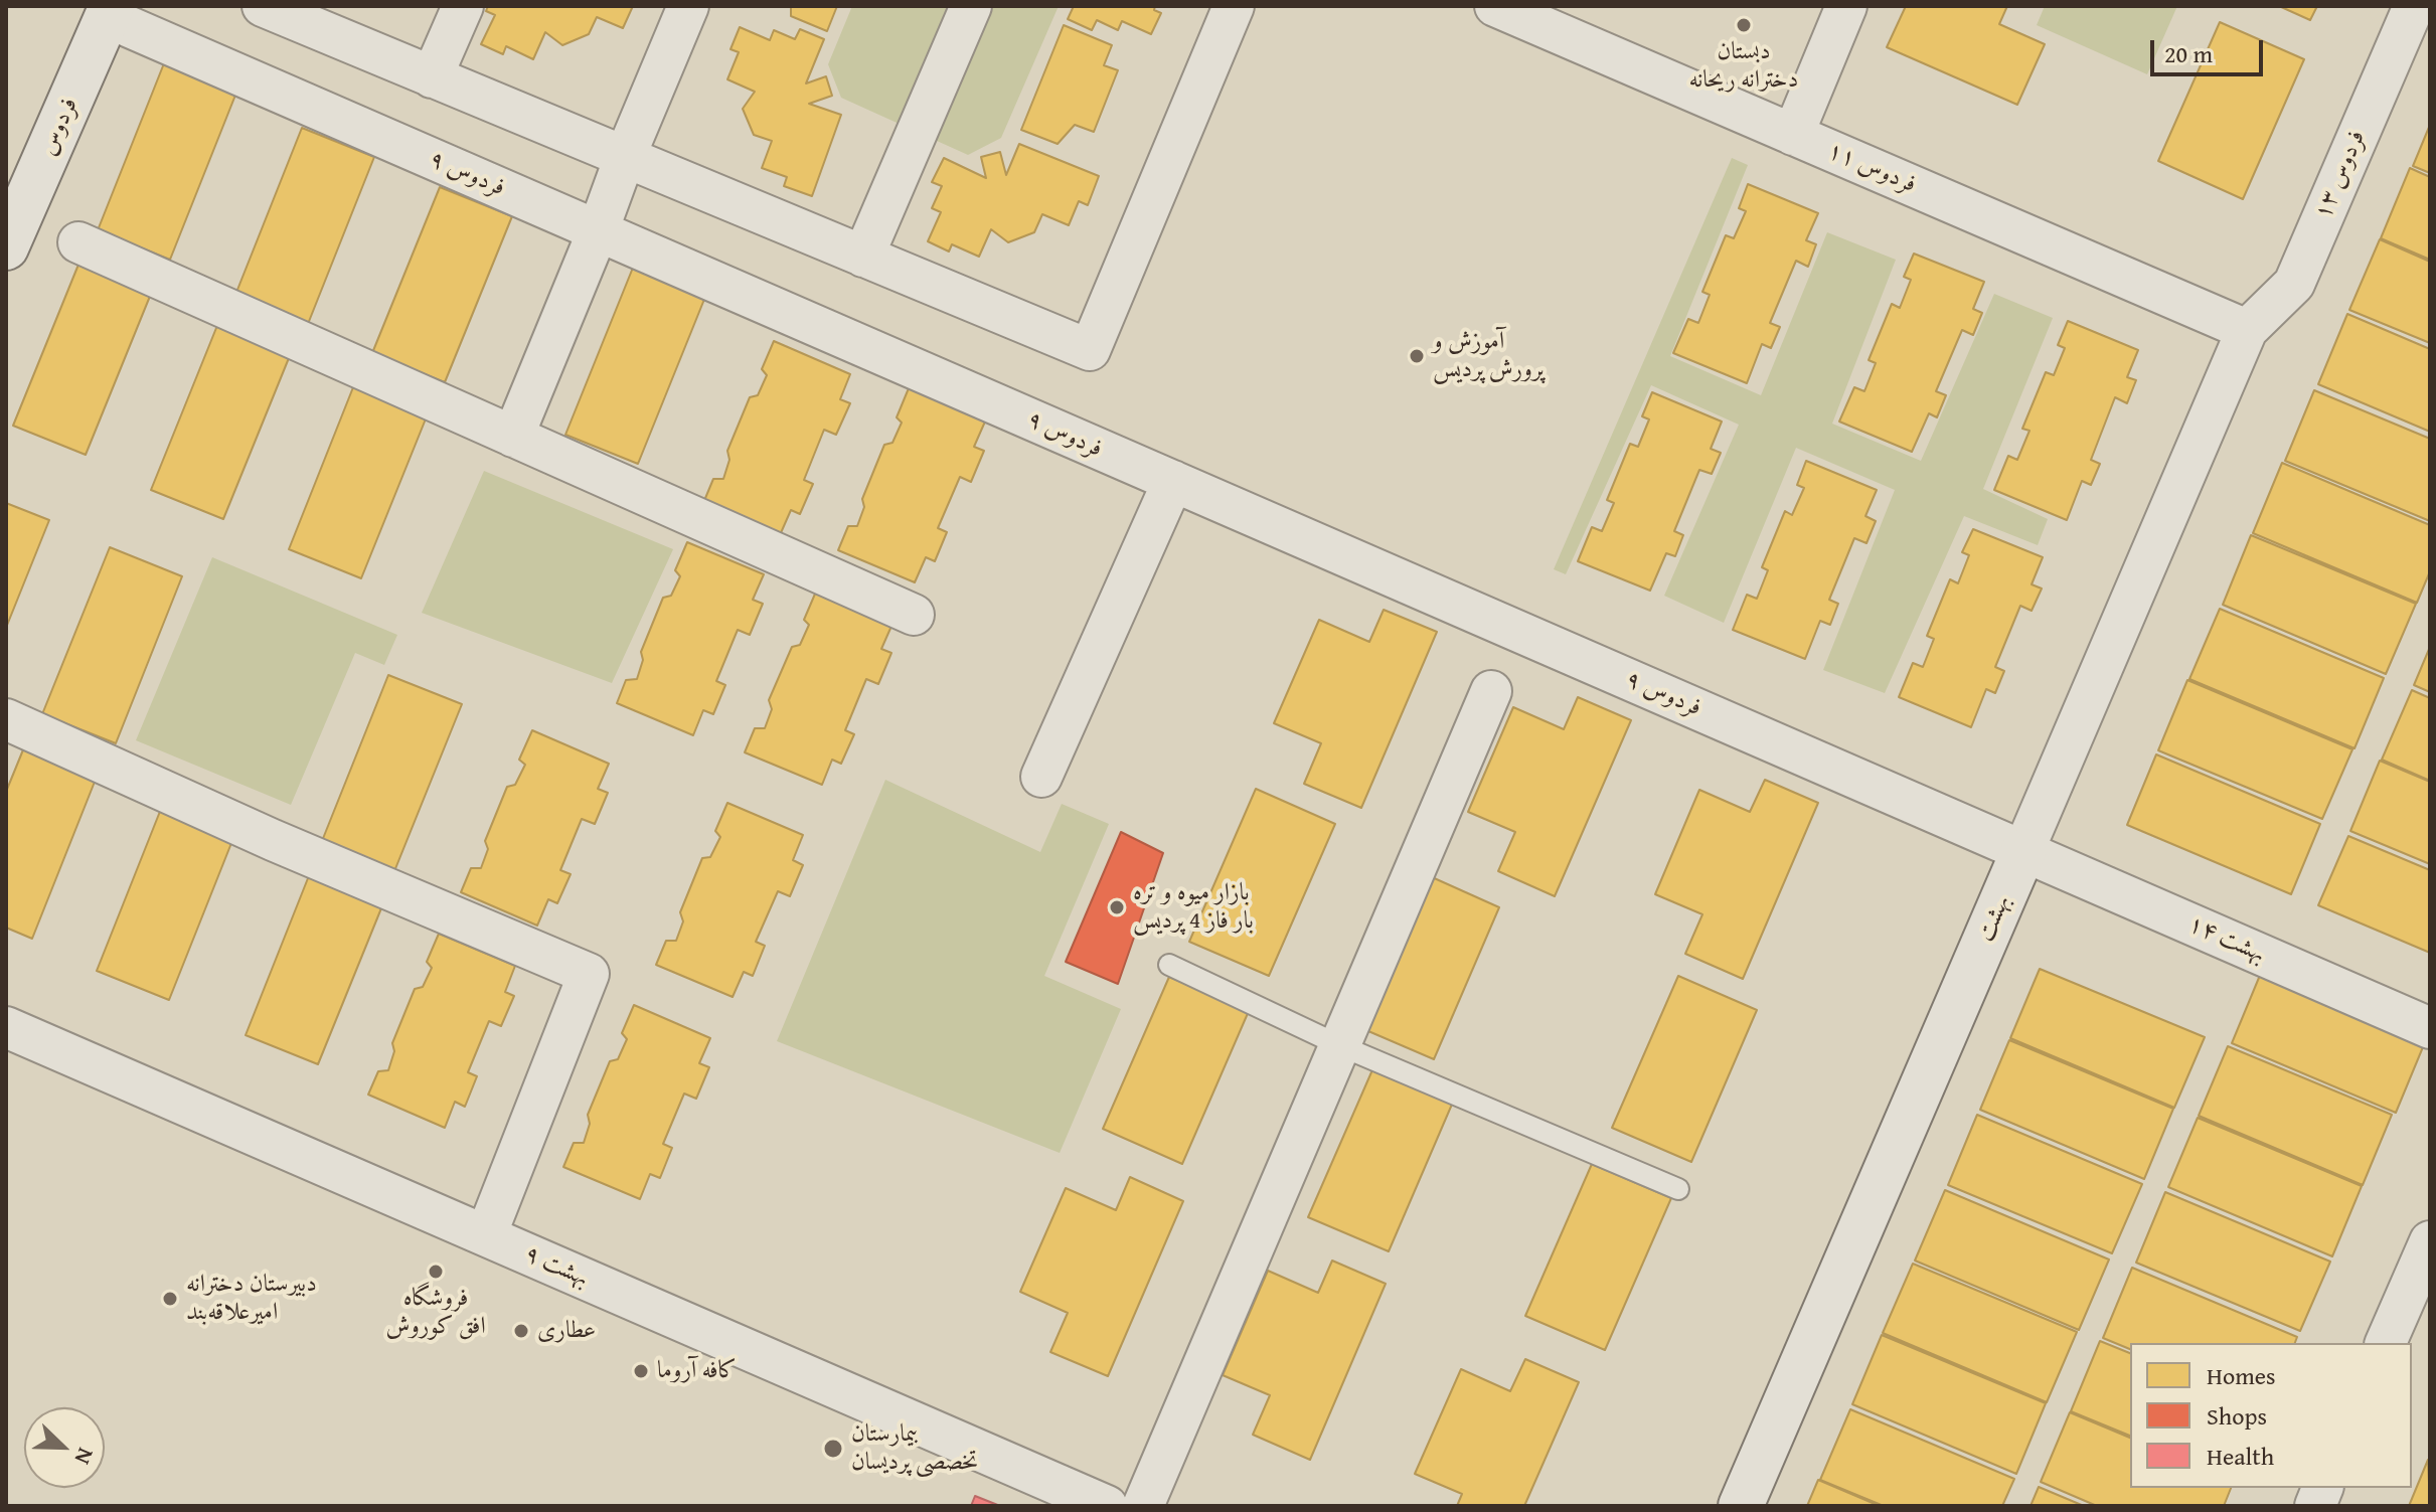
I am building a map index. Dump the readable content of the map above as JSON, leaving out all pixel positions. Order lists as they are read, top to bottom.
{
  "streets": {
    "street": [
      "فردوس",
      "فردوس ۱۱",
      "فردوس ۹",
      "فردوس ۱۳",
      "بهشت",
      "بهشت ۱۴",
      "بهشت ۹"
    ]
  },
  "crossings": [
    ["فردوس", "فردوس ۹"],
    ["فردوس ۱۱", "فردوس ۱۳"],
    ["فردوس ۱۱", "بهشت"],
    ["فردوس ۹", "بهشت"],
    ["فردوس ۹", "بهشت ۱۴"],
    ["فردوس ۱۳", "بهشت"],
    ["بهشت", "بهشت ۱۴"]
  ],
  "places": [
    "دبستان دخترانه ریحانه",
    "آموزش و پرورش پردیس",
    "بازار میوه و تره بار فاز 4 پردیس",
    "فروشگاه افق کوروش",
    "دبیرستان دخترانه امیرعلاقه‌بند",
    "عطاری",
    "کافه آروما",
    "بیمارستان تخصصی پردیسان"
  ],
  "legend": ["Homes", "Shops", "Health"],
  "scale_bar": "20 m",
  "north": "bottom right"
}
